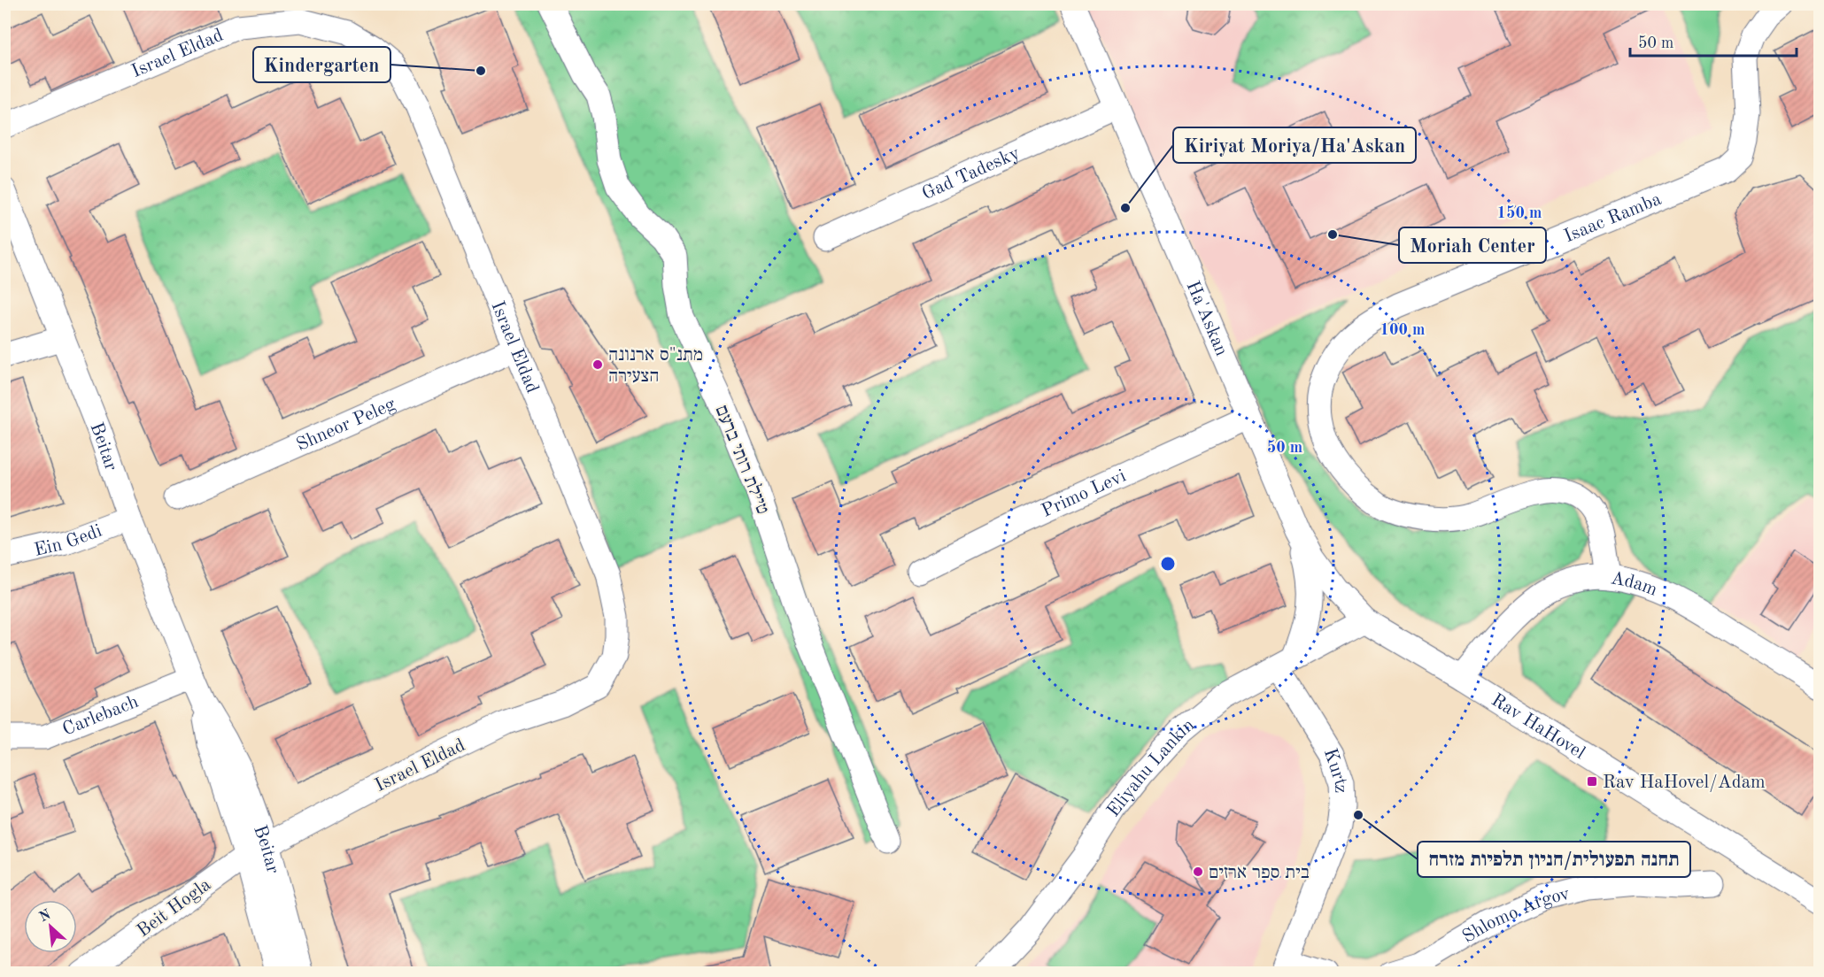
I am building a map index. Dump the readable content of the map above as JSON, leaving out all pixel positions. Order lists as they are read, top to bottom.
{
  "streets": {
    "street": [
      "Israel Eldad",
      "Gad Tadesky",
      "Isaac Ramba",
      "Ha'Askan",
      "Shneor Peleg",
      "Beitar",
      "טיילת רותי ברעם",
      "Primo Levi",
      "Ein Gedi",
      "Adam",
      "Carlebach",
      "Rav HaHovel",
      "Eliyahu Lankin",
      "Kurtz",
      "Beit Hogla",
      "Shlomo Argov"
    ]
  },
  "crossings": [
    ["Israel Eldad", "Shneor Peleg"],
    ["Israel Eldad", "Beitar"],
    ["Israel Eldad", "Beit Hogla"],
    ["Gad Tadesky", "Ha'Askan"],
    ["Isaac Ramba", "Adam"],
    ["Ha'Askan", "Primo Levi"],
    ["Ha'Askan", "Rav HaHovel"],
    ["Ha'Askan", "Eliyahu Lankin"],
    ["Beitar", "Ein Gedi"],
    ["Beitar", "Carlebach"],
    ["Beitar", "Beit Hogla"],
    ["Adam", "Rav HaHovel"],
    ["Rav HaHovel", "Eliyahu Lankin"],
    ["Eliyahu Lankin", "Kurtz"]
  ],
  "places": {
    "other": [
      "Kindergarten",
      "Kiriyat Moriya/Ha'Askan",
      "Moriah Center",
      "מתנ\"ס ארנונה הצעירה",
      "תחנה תפעולית/חניון תלפיות מזרח",
      "בית ספר ארזים"
    ],
    "transit": ["Rav HaHovel/Adam"]
  },
  "scale_bar": "50 m",
  "north": "top left",
  "rings": ["150 m", "100 m", "50 m"]
}
